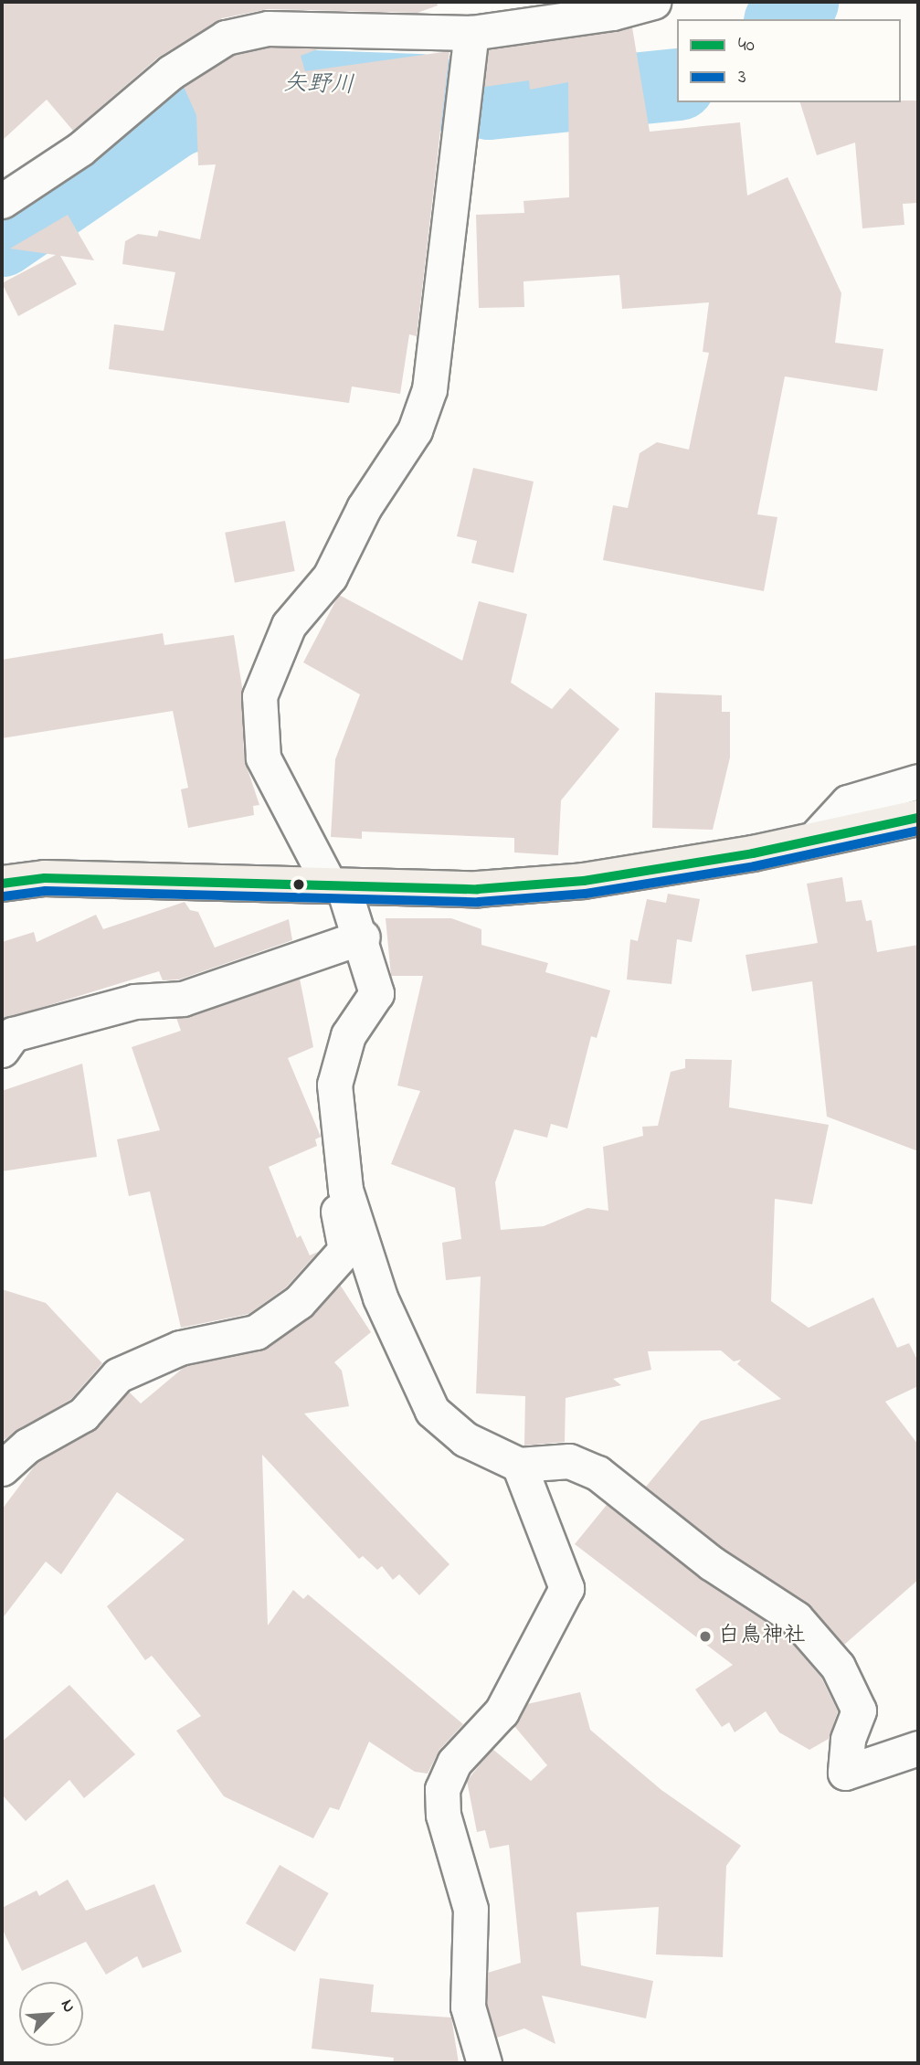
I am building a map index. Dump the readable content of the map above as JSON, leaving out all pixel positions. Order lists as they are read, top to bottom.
{
  "water": ["矢野川"],
  "places": ["白鳥神社"],
  "lines": ["transit line 40", "transit line 3"],
  "legend": ["40", "3"],
  "north": "top right"
}
